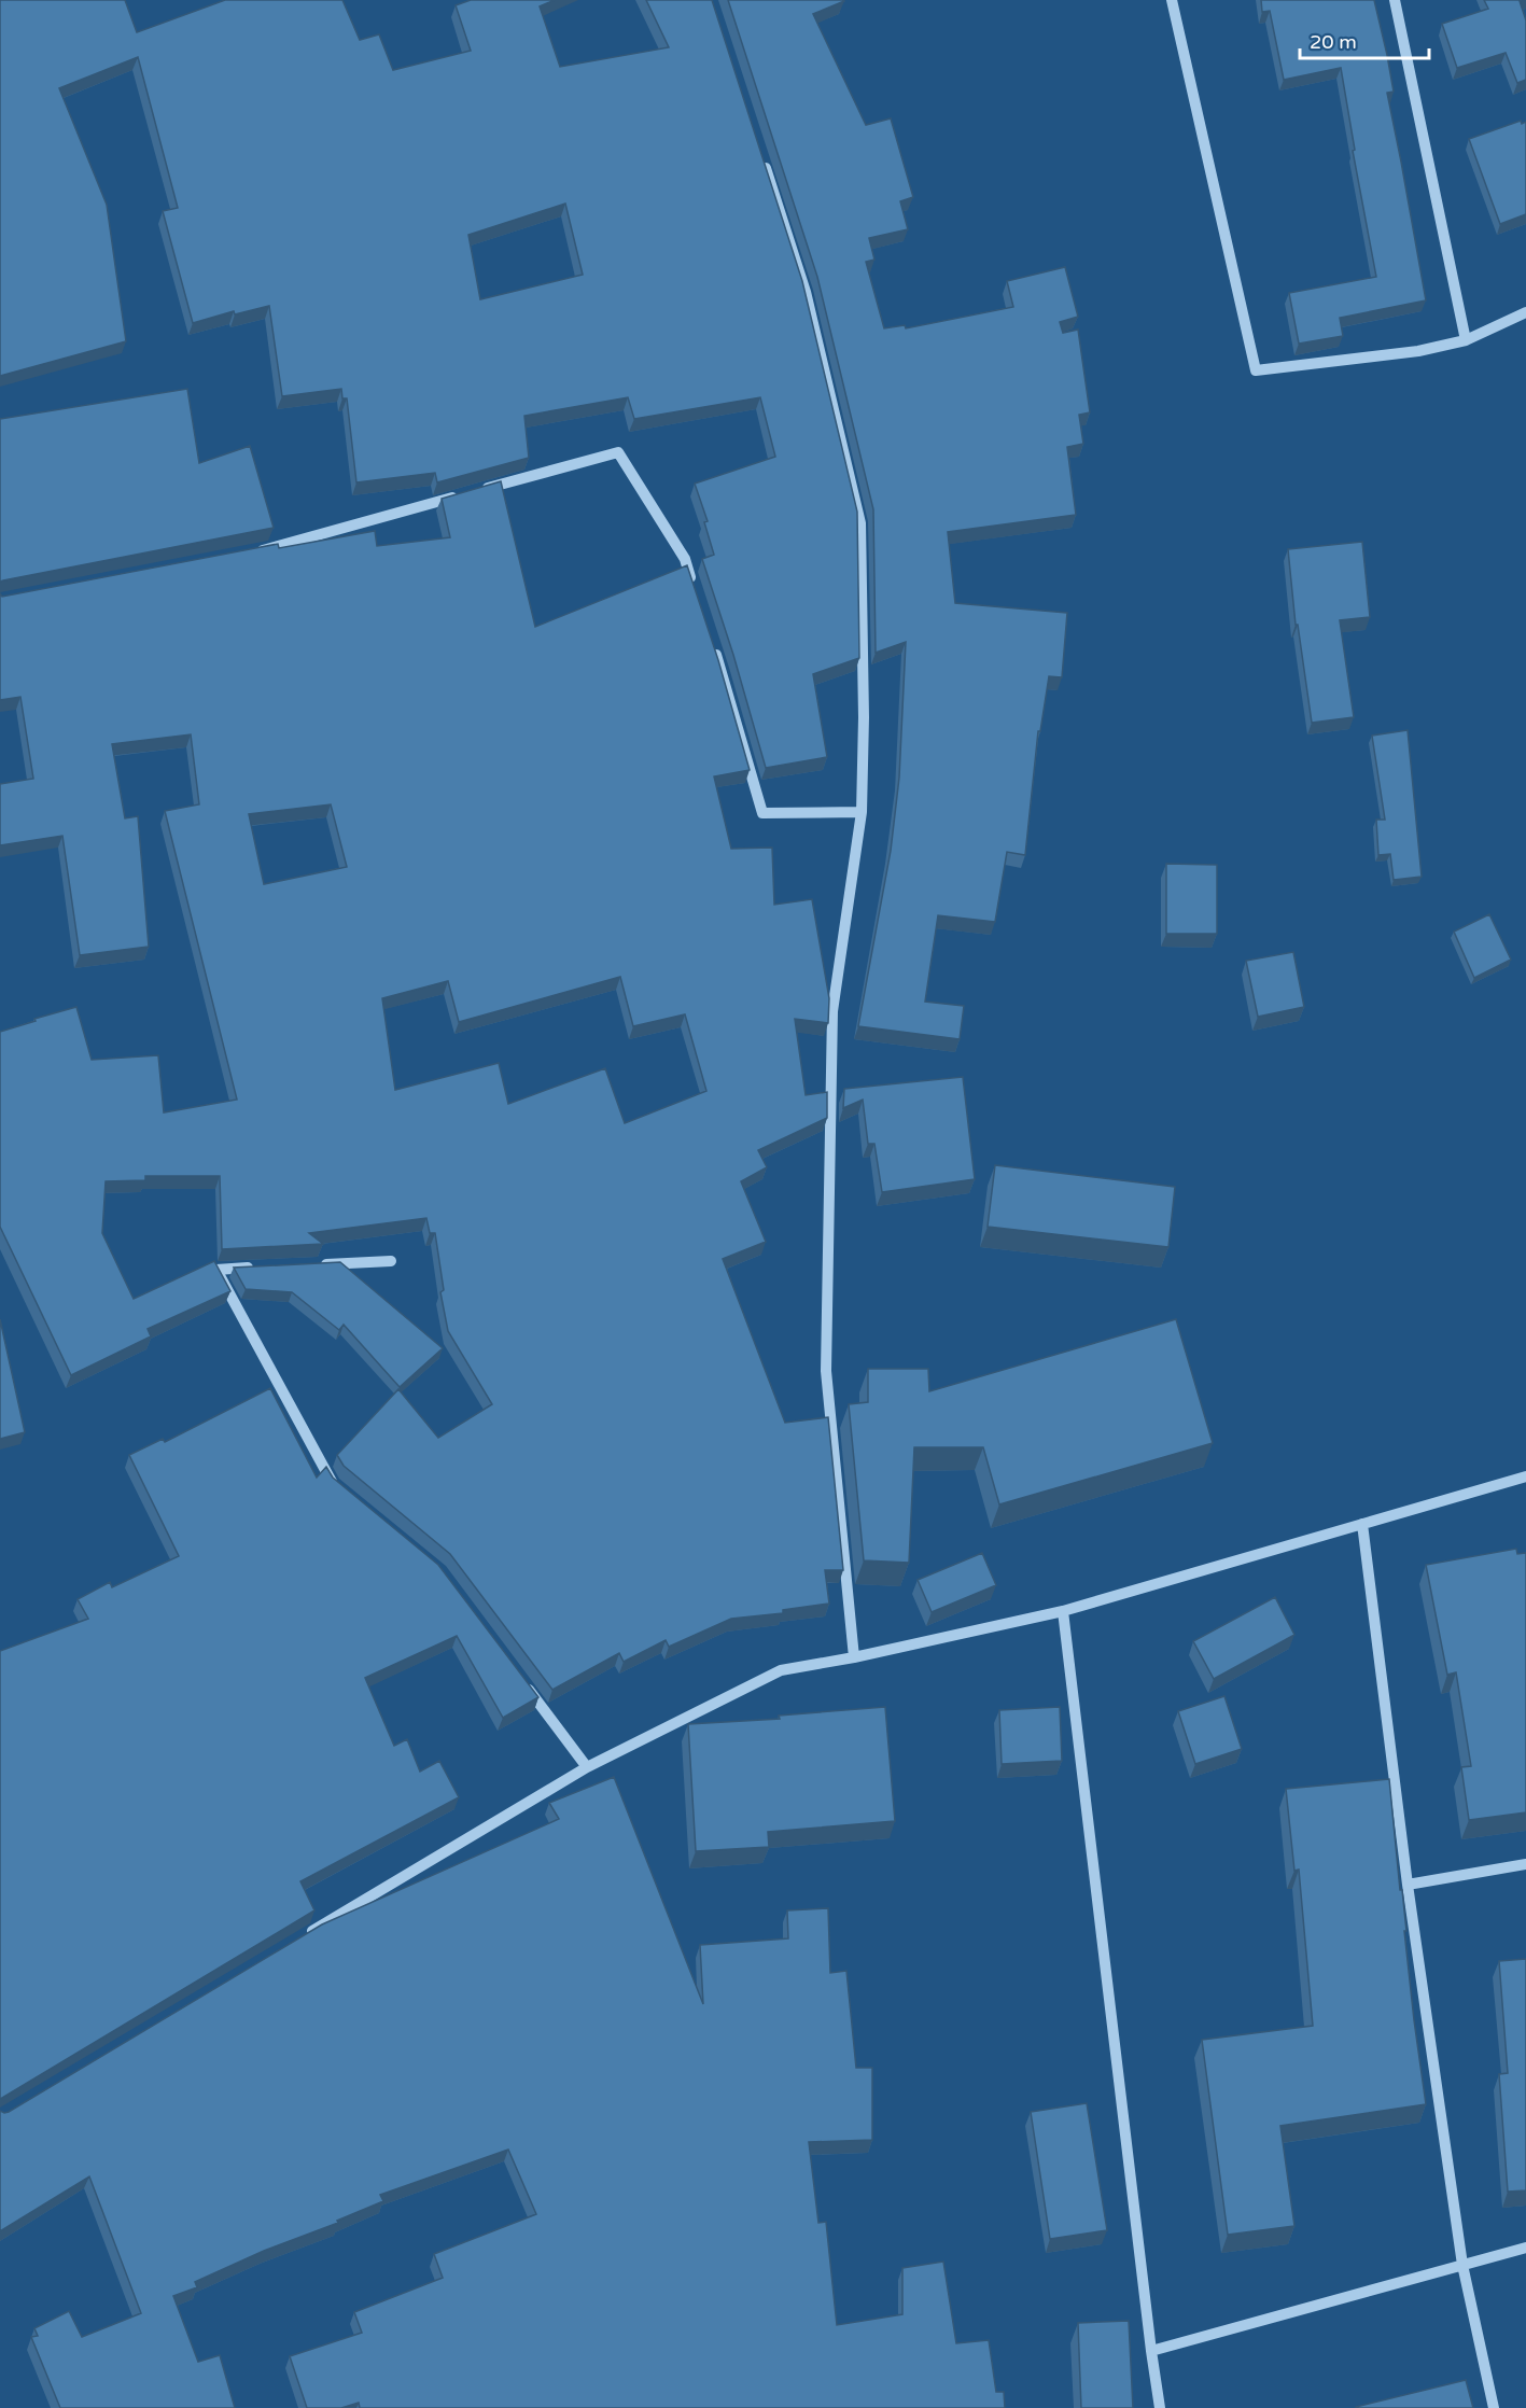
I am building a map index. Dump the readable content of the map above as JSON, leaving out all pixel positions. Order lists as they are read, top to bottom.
{
  "scale_bar": "20 m"
}
